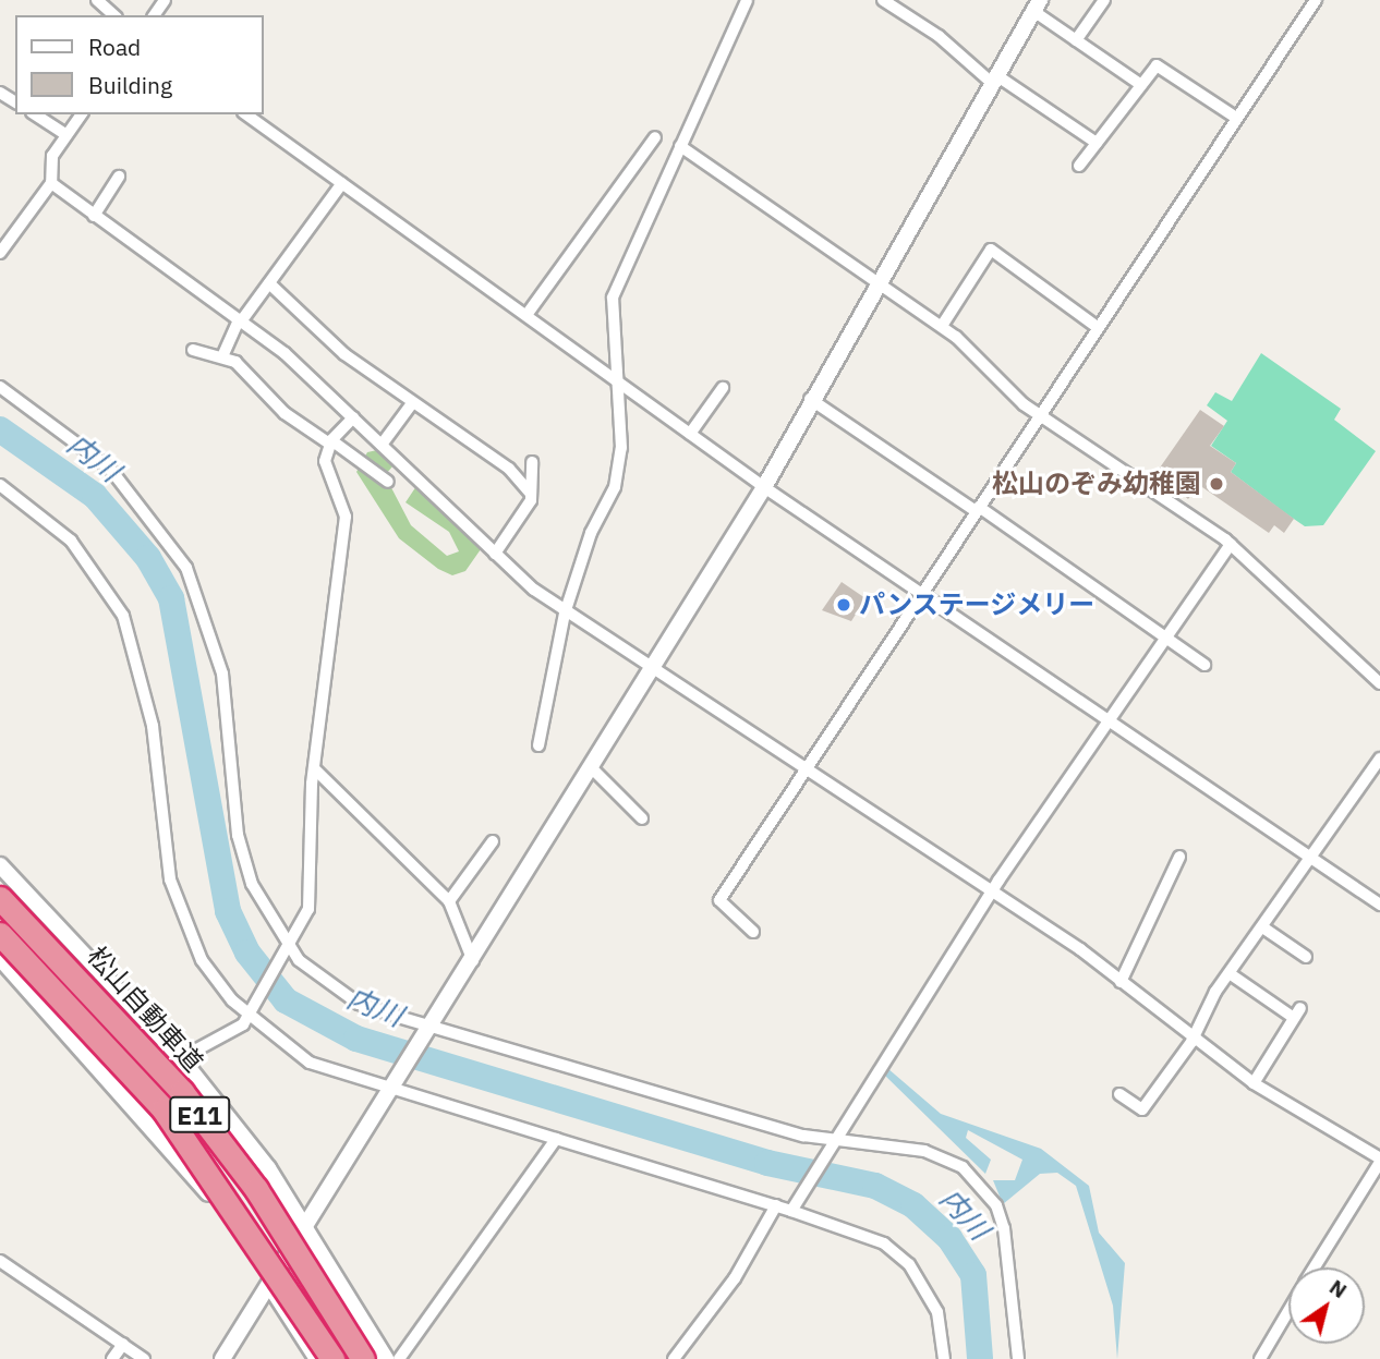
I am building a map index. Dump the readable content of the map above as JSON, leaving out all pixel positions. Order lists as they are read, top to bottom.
{
  "streets": {
    "highway": ["松山自動車道", "E11"]
  },
  "water": ["内川"],
  "places": ["松山のぞみ幼稚園", "パンステージメリー"],
  "legend": ["Road", "Building"],
  "north": "top right"
}
